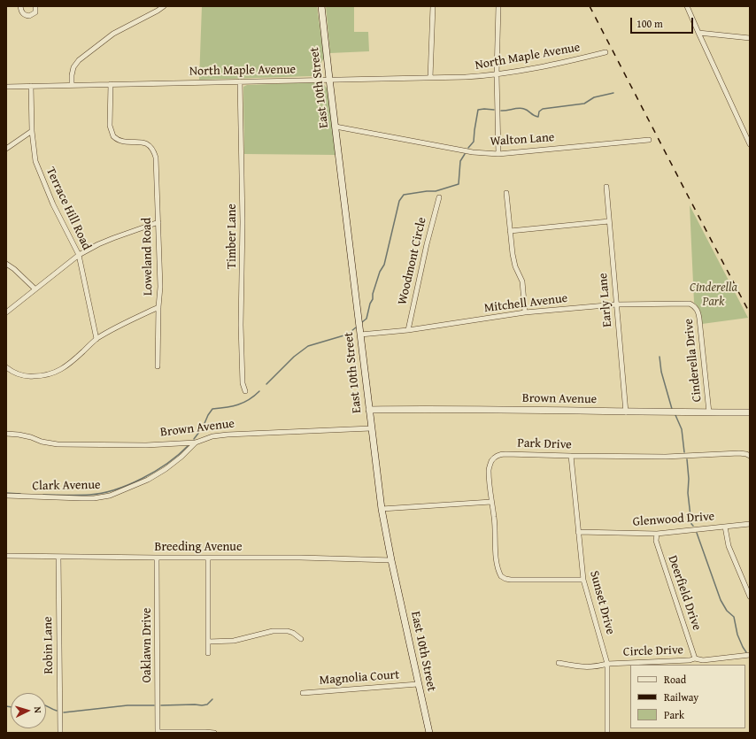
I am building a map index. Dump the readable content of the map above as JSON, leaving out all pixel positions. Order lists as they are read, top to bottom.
{
  "streets": {
    "main road": ["East 10th Street", "Brown Avenue"],
    "street": [
      "North Maple Avenue",
      "Walton Lane",
      "Terrace Hill Road",
      "Timber Lane",
      "Loweland Road",
      "Woodmont Circle",
      "Early Lane",
      "Mitchell Avenue",
      "Cinderella Drive",
      "Park Drive",
      "Clark Avenue",
      "Glenwood Drive",
      "Breeding Avenue",
      "Deerfield Drive",
      "Sunset Drive",
      "Robin Lane",
      "Oaklawn Drive",
      "Circle Drive",
      "Magnolia Court"
    ]
  },
  "crossings": [
    ["North Maple Avenue", "East 10th Street"],
    ["North Maple Avenue", "Terrace Hill Road"],
    ["North Maple Avenue", "Timber Lane"],
    ["North Maple Avenue", "Loweland Road"],
    ["East 10th Street", "Walton Lane"],
    ["East 10th Street", "Mitchell Avenue"],
    ["East 10th Street", "Brown Avenue"],
    ["East 10th Street", "Breeding Avenue"],
    ["East 10th Street", "Magnolia Court"],
    ["Terrace Hill Road", "Loweland Road"],
    ["Woodmont Circle", "Mitchell Avenue"],
    ["Early Lane", "Mitchell Avenue"],
    ["Early Lane", "Brown Avenue"],
    ["Mitchell Avenue", "Cinderella Drive"],
    ["Cinderella Drive", "Brown Avenue"],
    ["Brown Avenue", "Clark Avenue"],
    ["Park Drive", "Sunset Drive"],
    ["Glenwood Drive", "Deerfield Drive"],
    ["Glenwood Drive", "Sunset Drive"],
    ["Breeding Avenue", "Robin Lane"],
    ["Breeding Avenue", "Oaklawn Drive"],
    ["Deerfield Drive", "Circle Drive"],
    ["Sunset Drive", "Circle Drive"]
  ],
  "parks": ["Cinderella Park"],
  "legend": ["Road", "Railway", "Park"],
  "scale_bar": "100 m",
  "north": "right"
}
